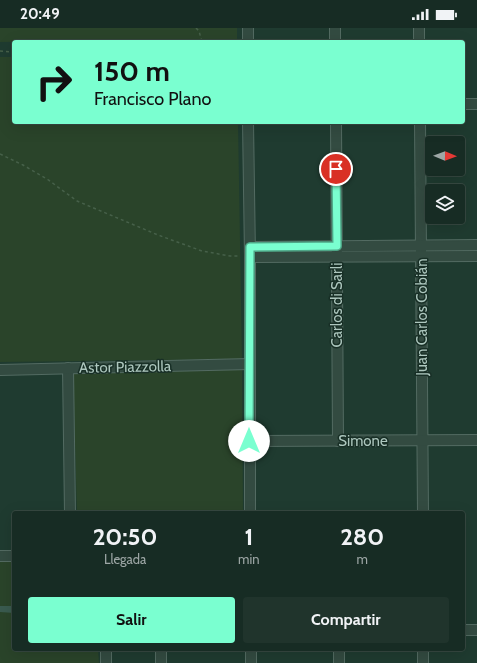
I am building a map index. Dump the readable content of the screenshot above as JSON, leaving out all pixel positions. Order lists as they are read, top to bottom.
{
  "streets": {
    "street": [
      "Carlos di Sarli",
      "Juan Carlos Cobián",
      "Astor Piazzolla",
      "Simone"
    ]
  },
  "crossings": [
    ["Carlos di Sarli", "Simone"],
    ["Juan Carlos Cobián", "Simone"]
  ],
  "north": "right",
  "page": {
    "status": "20:49",
    "turn": ["150 m", "Francisco Plano"],
    "eta": [
      "20:50",
      "Llegada",
      "1",
      "min",
      "280",
      "m"
    ],
    "buttons": ["Salir", "Compartir"]
  }
}
